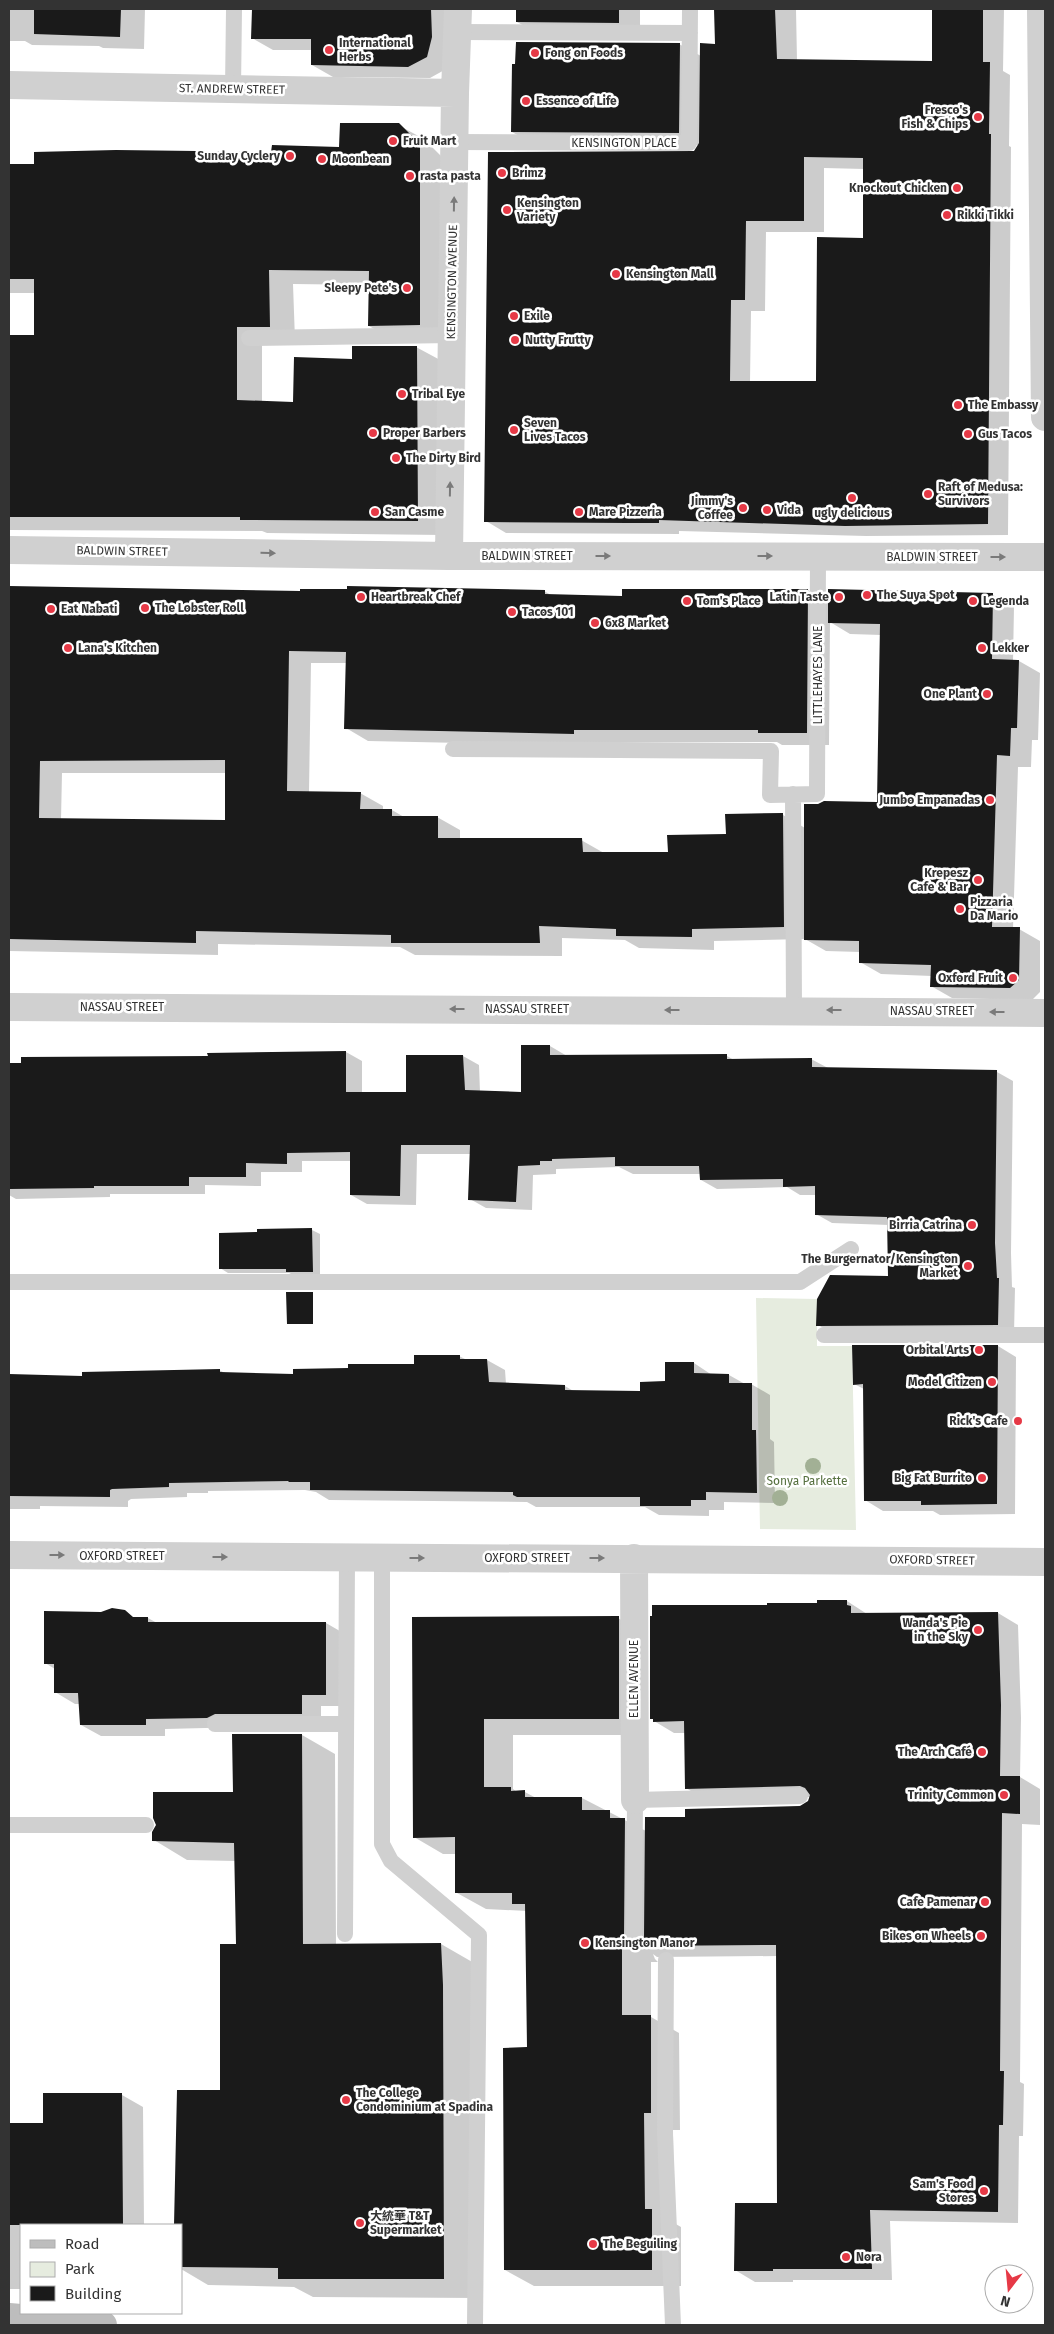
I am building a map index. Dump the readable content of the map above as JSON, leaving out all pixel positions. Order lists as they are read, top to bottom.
{
  "streets": {
    "street": [
      "ST. ANDREW STREET",
      "KENSINGTON AVENUE",
      "BALDWIN STREET",
      "NASSAU STREET",
      "OXFORD STREET",
      "ELLEN AVENUE"
    ],
    "lane": ["KENSINGTON PLACE", "LITTLEHAYES LANE"]
  },
  "crossings": [
    ["ST. ANDREW STREET", "KENSINGTON AVENUE"],
    ["KENSINGTON PLACE", "KENSINGTON AVENUE"],
    ["KENSINGTON AVENUE", "BALDWIN STREET"],
    ["BALDWIN STREET", "LITTLEHAYES LANE"],
    ["OXFORD STREET", "ELLEN AVENUE"]
  ],
  "one_way": [
    "KENSINGTON AVENUE",
    "BALDWIN STREET",
    "NASSAU STREET",
    "OXFORD STREET"
  ],
  "parks": ["Sonya Parkette"],
  "places": [
    "International Herbs",
    "Fong on Foods",
    "Essence of Life",
    "Fresco's Fish & Chips",
    "Fruit Mart",
    "Sunday Cyclery",
    "Moonbean",
    "Brimz",
    "rasta pasta",
    "Knockout Chicken",
    "Kensington Variety",
    "Rikki Tikki",
    "Kensington Mall",
    "Sleepy Pete's",
    "Exile",
    "Nutty Frutty",
    "Tribal Eye",
    "The Embassy",
    "Seven Lives Tacos",
    "Proper Barbers",
    "Gus Tacos",
    "The Dirty Bird",
    "Raft of Medusa: Survivors",
    "ugly delicious",
    "Jimmy's Coffee",
    "Vida",
    "San Casme",
    "Mare Pizzeria",
    "The Suya Spot",
    "Heartbreak Chef",
    "Latin Taste",
    "Tom's Place",
    "Legenda",
    "The Lobster Roll",
    "Eat Nabati",
    "Tacos 101",
    "6x8 Market",
    "Lana's Kitchen",
    "Lekker",
    "One Plant",
    "Jumbo Empanadas",
    "Krepesz Cafe & Bar",
    "Pizzaria Da Mario",
    "Oxford Fruit",
    "Birria Catrina",
    "The Burgernator/Kensington Market",
    "Orbital Arts",
    "Model Citizen",
    "Rick's Cafe",
    "Big Fat Burrito",
    "Wanda's Pie in the Sky",
    "The Arch Café",
    "Trinity Common",
    "Cafe Pamenar",
    "Bikes on Wheels",
    "Kensington Manor",
    "The College Condominium at Spadina",
    "Sam's Food Stores",
    "大統華 T&T Supermarket",
    "The Beguiling",
    "Nora"
  ],
  "legend": ["Road", "Park", "Building"],
  "north": "bottom"
}
